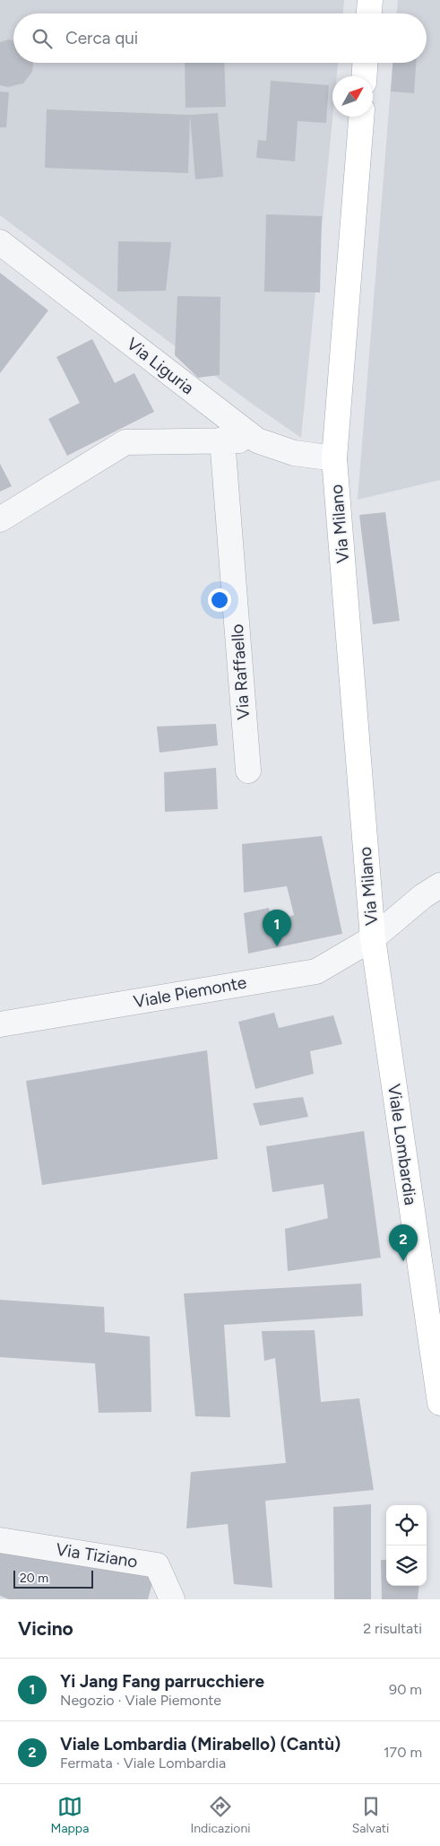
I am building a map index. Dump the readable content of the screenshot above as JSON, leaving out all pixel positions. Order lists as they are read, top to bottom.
{
  "streets": {
    "main road": ["Via Milano", "Viale Lombardia"],
    "street": [
      "Via Liguria",
      "Via Raffaello",
      "Viale Piemonte",
      "Via Tiziano"
    ]
  },
  "crossings": [
    ["Via Liguria", "Via Milano"],
    ["Via Milano", "Viale Piemonte"],
    ["Via Milano", "Viale Lombardia"],
    ["Viale Piemonte", "Viale Lombardia"]
  ],
  "scale_bar": "20 m",
  "north": "top right",
  "page": {
    "search": "Cerca qui",
    "pins": ["1", "2"],
    "scale": "20 m",
    "heading": ["Vicino", "2 risultati"],
    "list": [
      {
        "mark": "1",
        "name": "Yi Jang Fang parrucchiere",
        "note": "Negozio · Viale Piemonte",
        "value": "90 m"
      },
      {
        "mark": "2",
        "name": "Viale Lombardia (Mirabello) (Cantù)",
        "note": "Fermata · Viale Lombardia",
        "value": "170 m"
      }
    ],
    "nav": ["Mappa", "Indicazioni", "Salvati"]
  }
}
